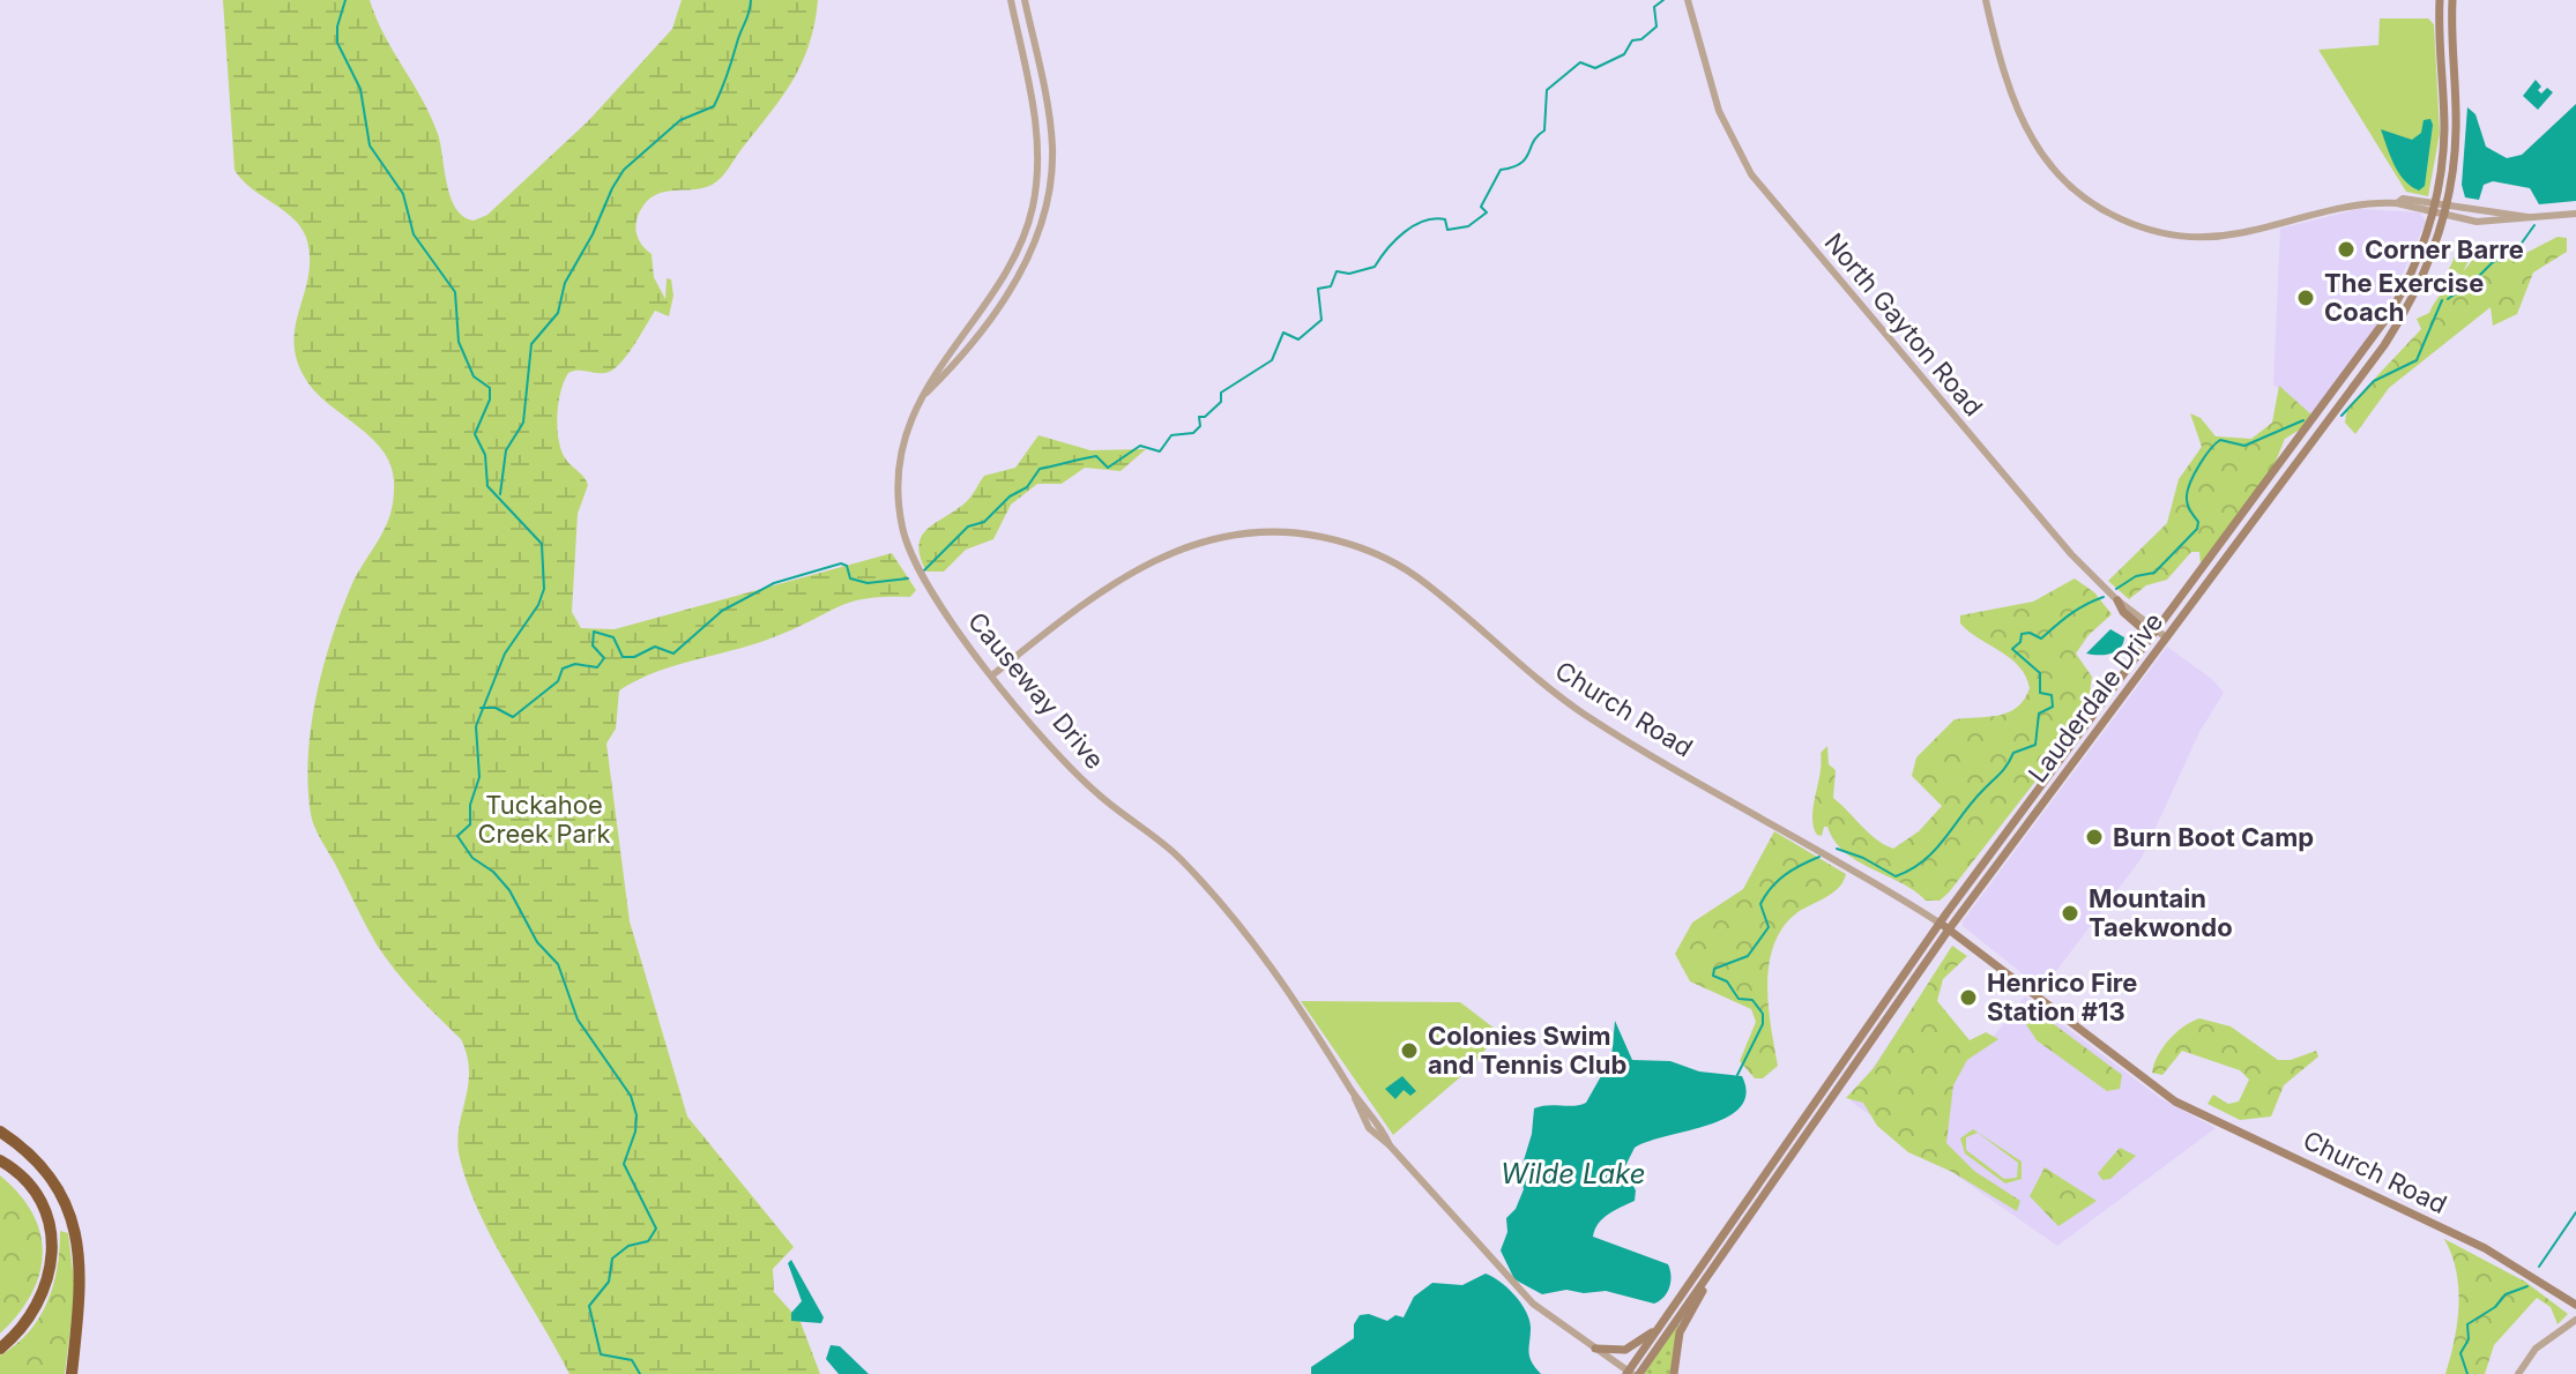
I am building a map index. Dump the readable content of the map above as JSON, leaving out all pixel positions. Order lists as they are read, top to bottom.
{
  "streets": {
    "main road": ["Lauderdale Drive", "Church Road"],
    "street": ["North Gayton Road", "Causeway Drive"]
  },
  "crossings": [
    ["North Gayton Road", "Lauderdale Drive"],
    ["Causeway Drive", "Lauderdale Drive"],
    ["Causeway Drive", "Church Road"],
    ["Lauderdale Drive", "Church Road"]
  ],
  "water": ["Wilde Lake"],
  "parks": ["Tuckahoe Creek Park"],
  "places": [
    "Corner Barre",
    "The Exercise Coach",
    "Burn Boot Camp",
    "Mountain Taekwondo",
    "Henrico Fire Station #13",
    "Colonies Swim and Tennis Club"
  ]
}
